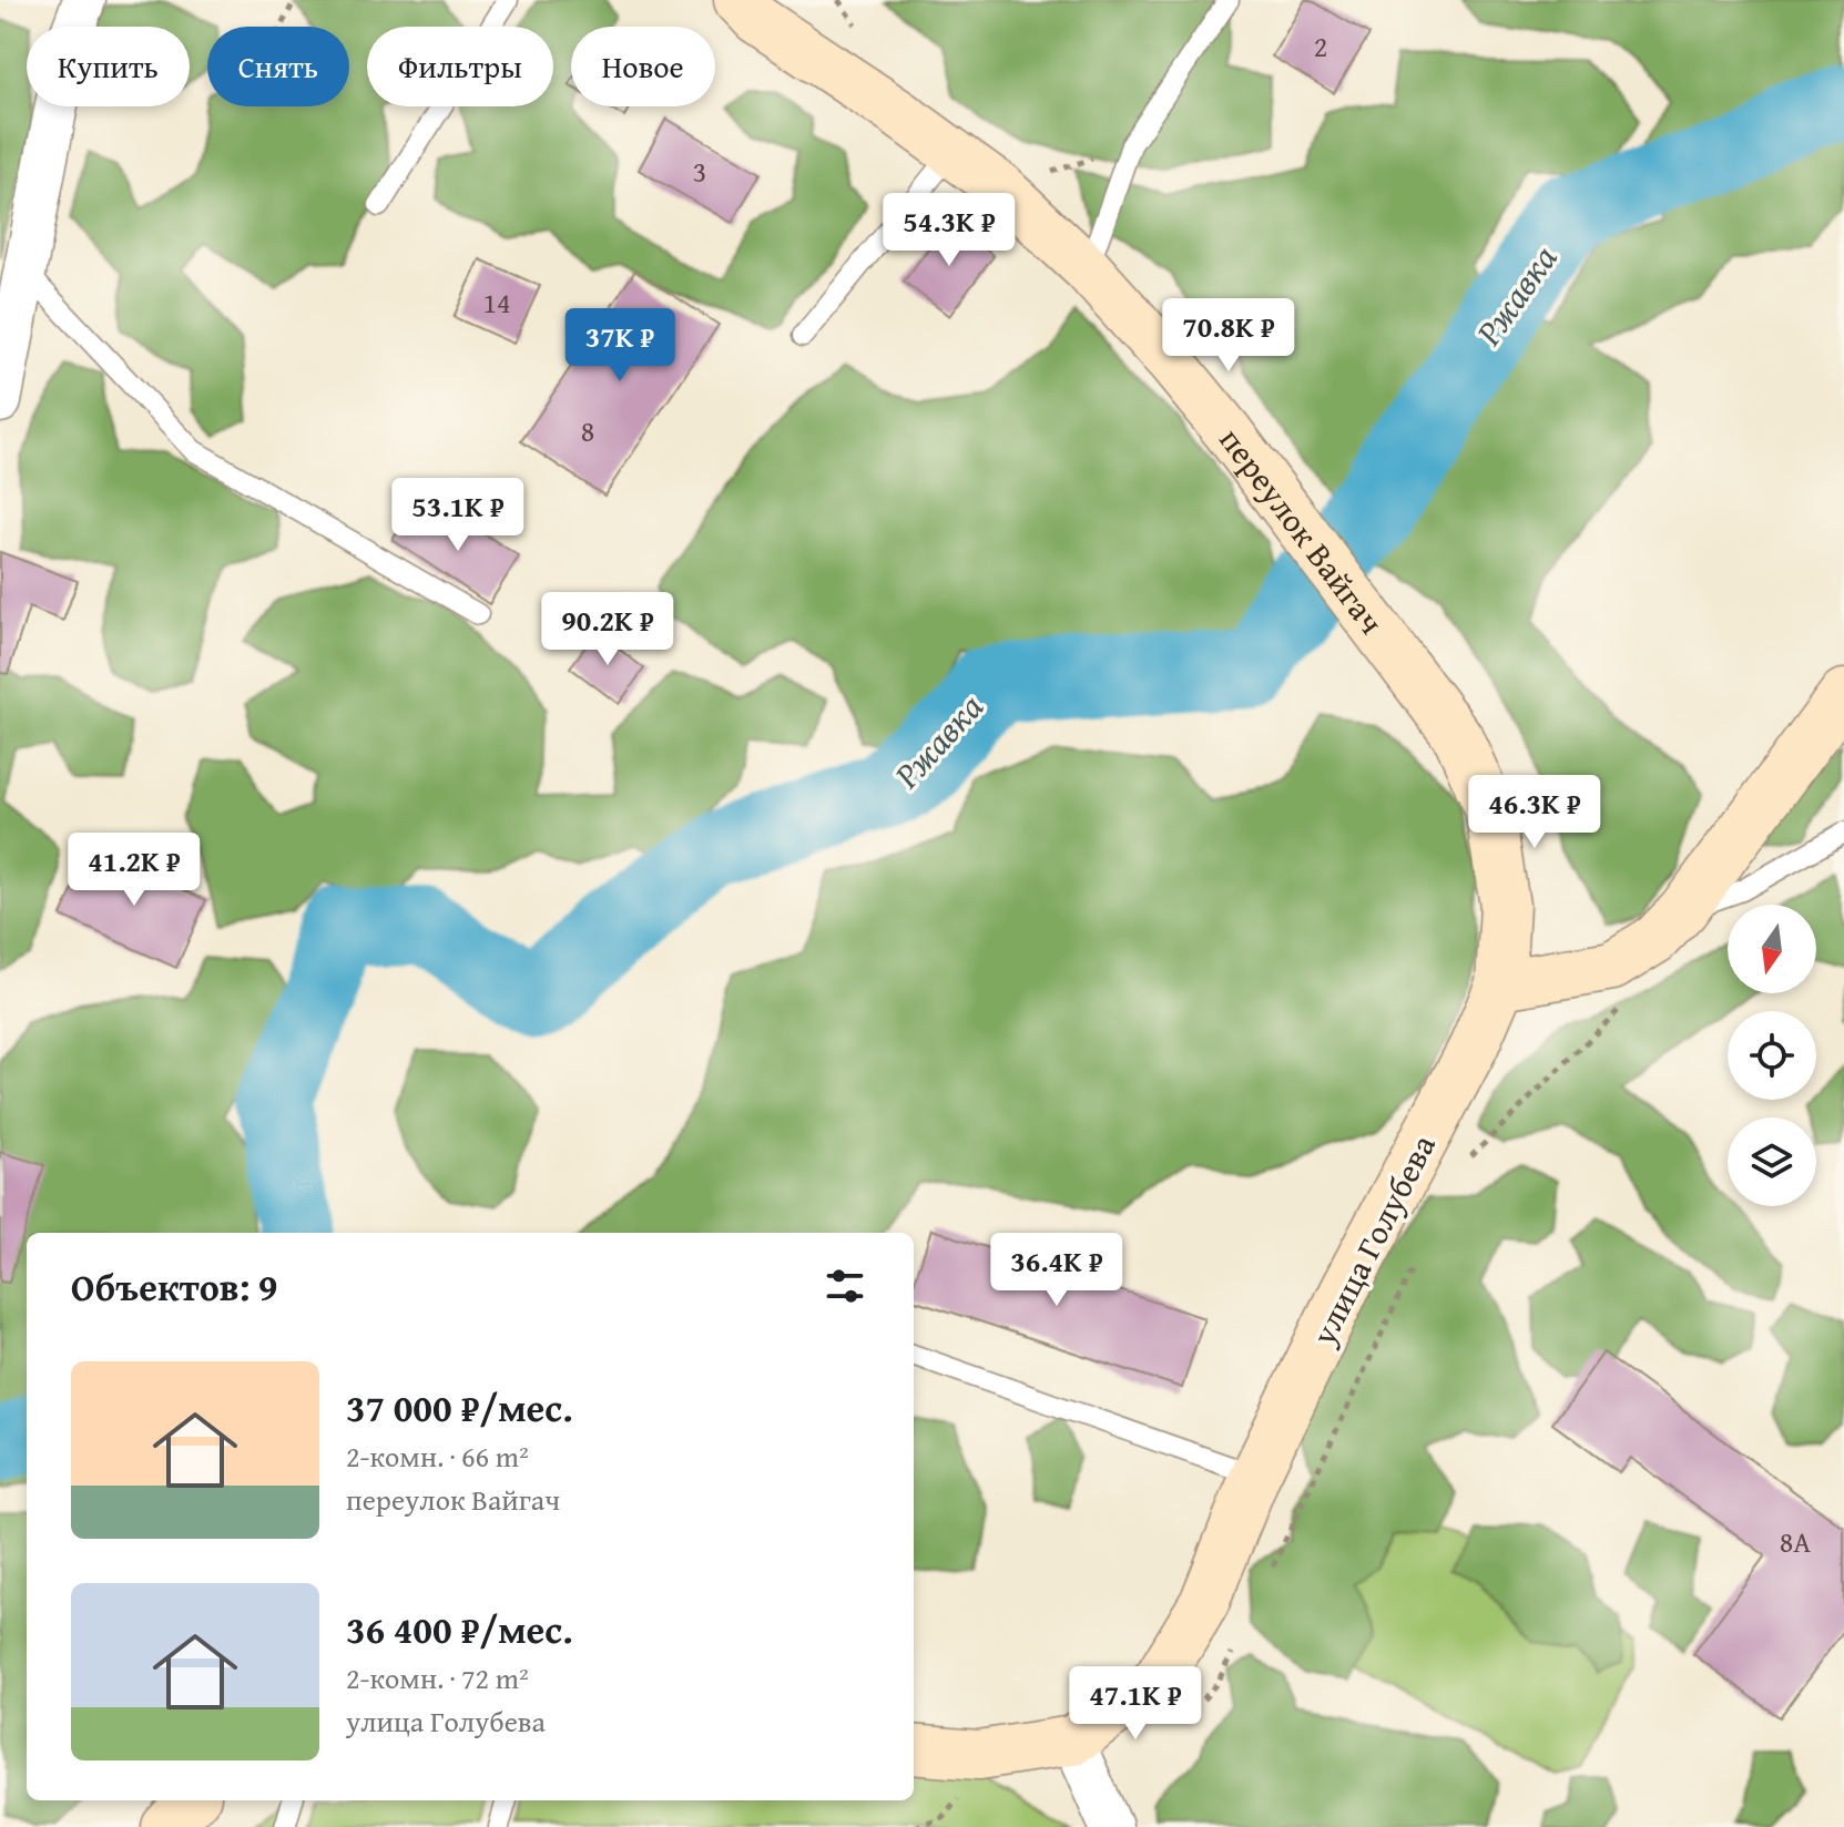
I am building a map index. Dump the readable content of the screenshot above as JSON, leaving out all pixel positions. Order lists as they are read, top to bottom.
{
  "streets": {
    "street": ["переулок Вайгач", "улица Голубева"]
  },
  "crossings": [
    ["переулок Вайгач", "улица Голубева"]
  ],
  "water": ["Ржавка"],
  "house_numbers": [
    "2",
    "3",
    "14",
    "8",
    "8А"
  ],
  "north": "bottom",
  "page": {
    "chip": [
      "Купить",
      "Снять",
      "Фильтры",
      "Новое"
    ],
    "price": [
      "54.3K ₽",
      "70.8K ₽",
      "37K ₽",
      "53.1K ₽",
      "90.2K ₽",
      "46.3K ₽",
      "41.2K ₽",
      "36.4K ₽",
      "47.1K ₽"
    ],
    "heading": "Объектов: 9",
    "list": [
      {
        "name": "37 000 ₽/мес.",
        "note": "2-комн. · 66 m² · переулок Вайгач"
      },
      {
        "name": "36 400 ₽/мес.",
        "note": "2-комн. · 72 m² · улица Голубева"
      }
    ]
  }
}
